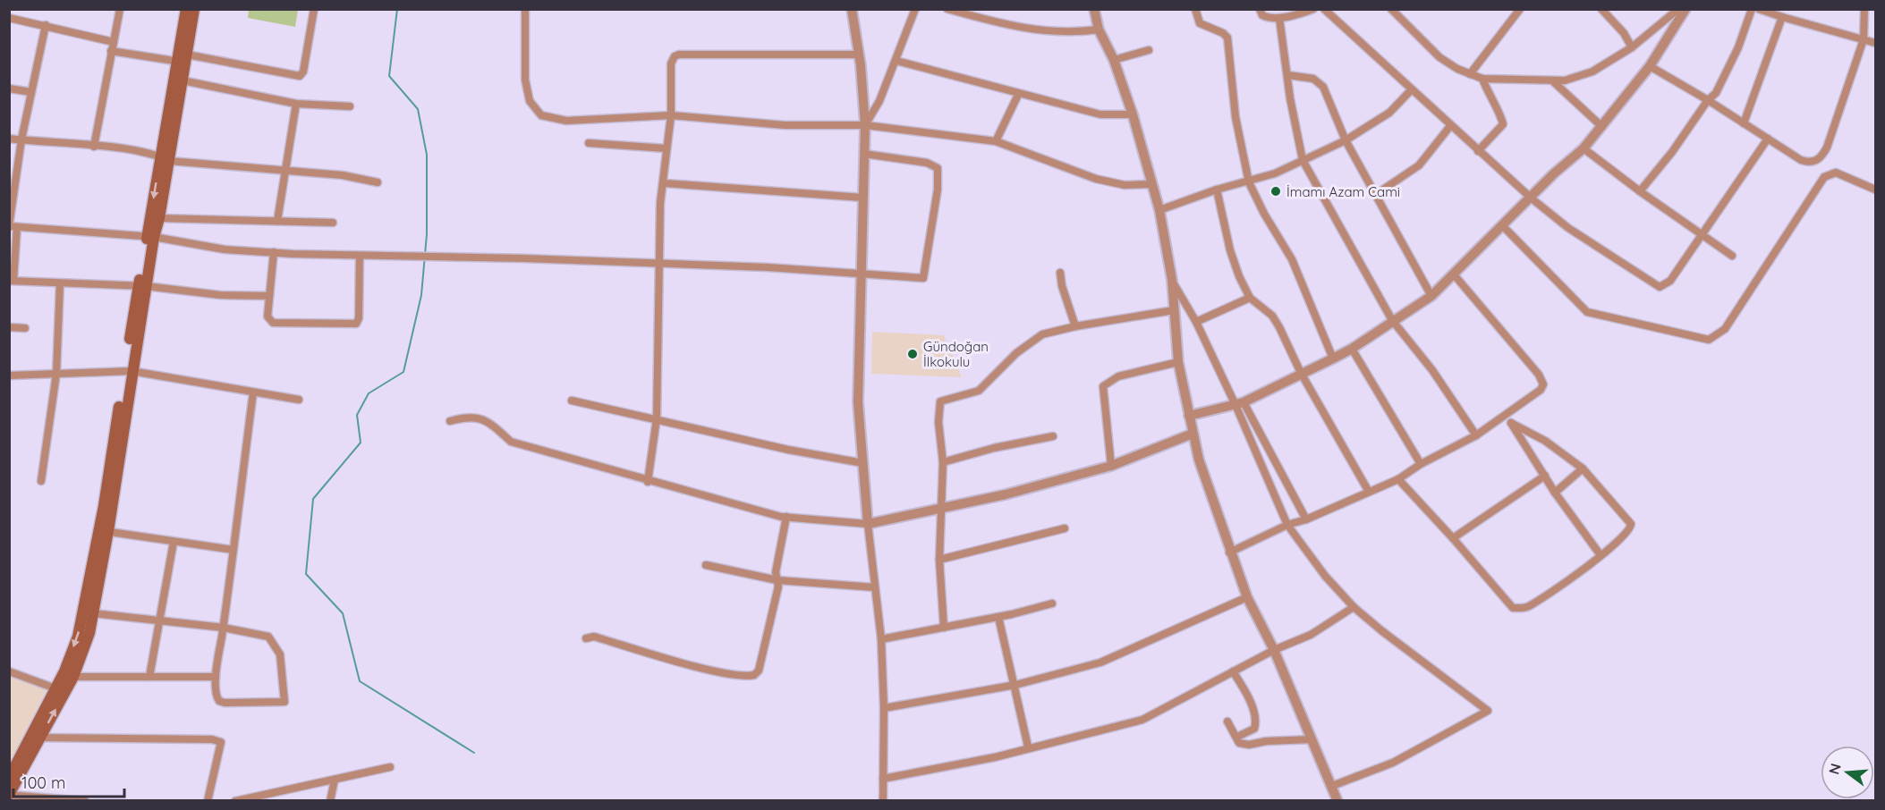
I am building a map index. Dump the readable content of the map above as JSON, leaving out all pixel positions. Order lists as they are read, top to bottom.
{
  "places": ["İmamı Azam Cami", "Gündoğan İlkokulu"],
  "scale_bar": "100 m",
  "north": "left"
}
